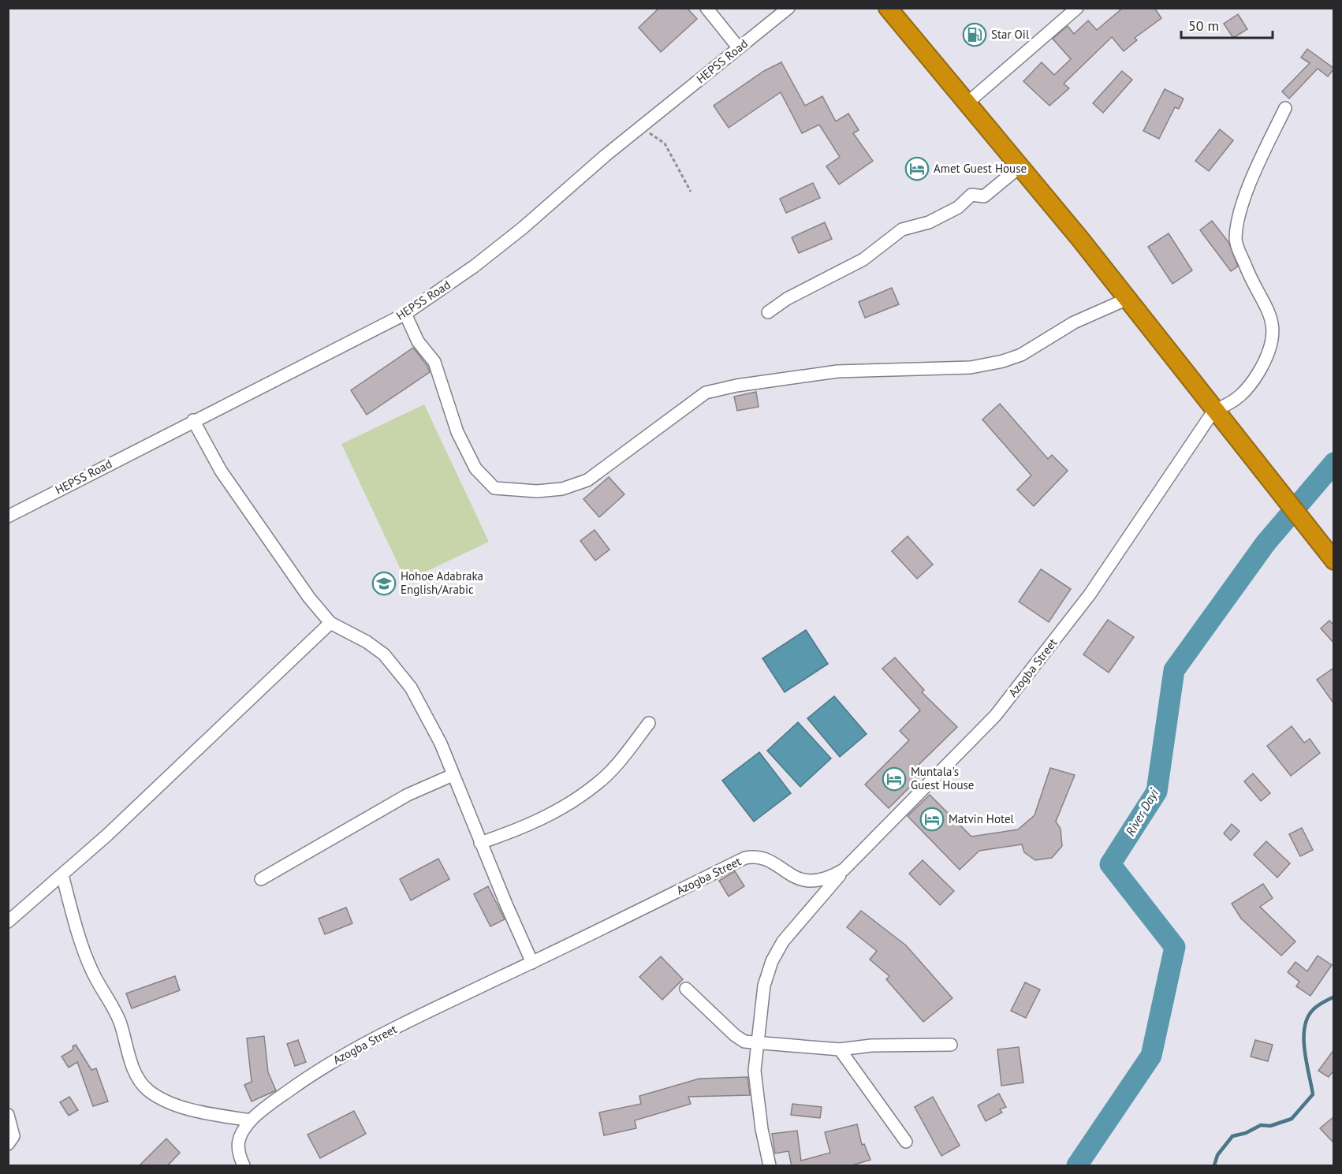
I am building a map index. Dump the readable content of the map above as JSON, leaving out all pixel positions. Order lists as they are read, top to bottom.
{
  "streets": {
    "street": ["HEPSS Road", "Azogba Street"]
  },
  "water": ["River Dayi"],
  "places": {
    "fuel station": ["Star Oil"],
    "hotel": ["Amet Guest House", "Muntala's Guest House", "Matvin Hotel"],
    "school or university": ["Hohoe Adabraka English/Arabic"]
  },
  "scale_bar": "50 m"
}
